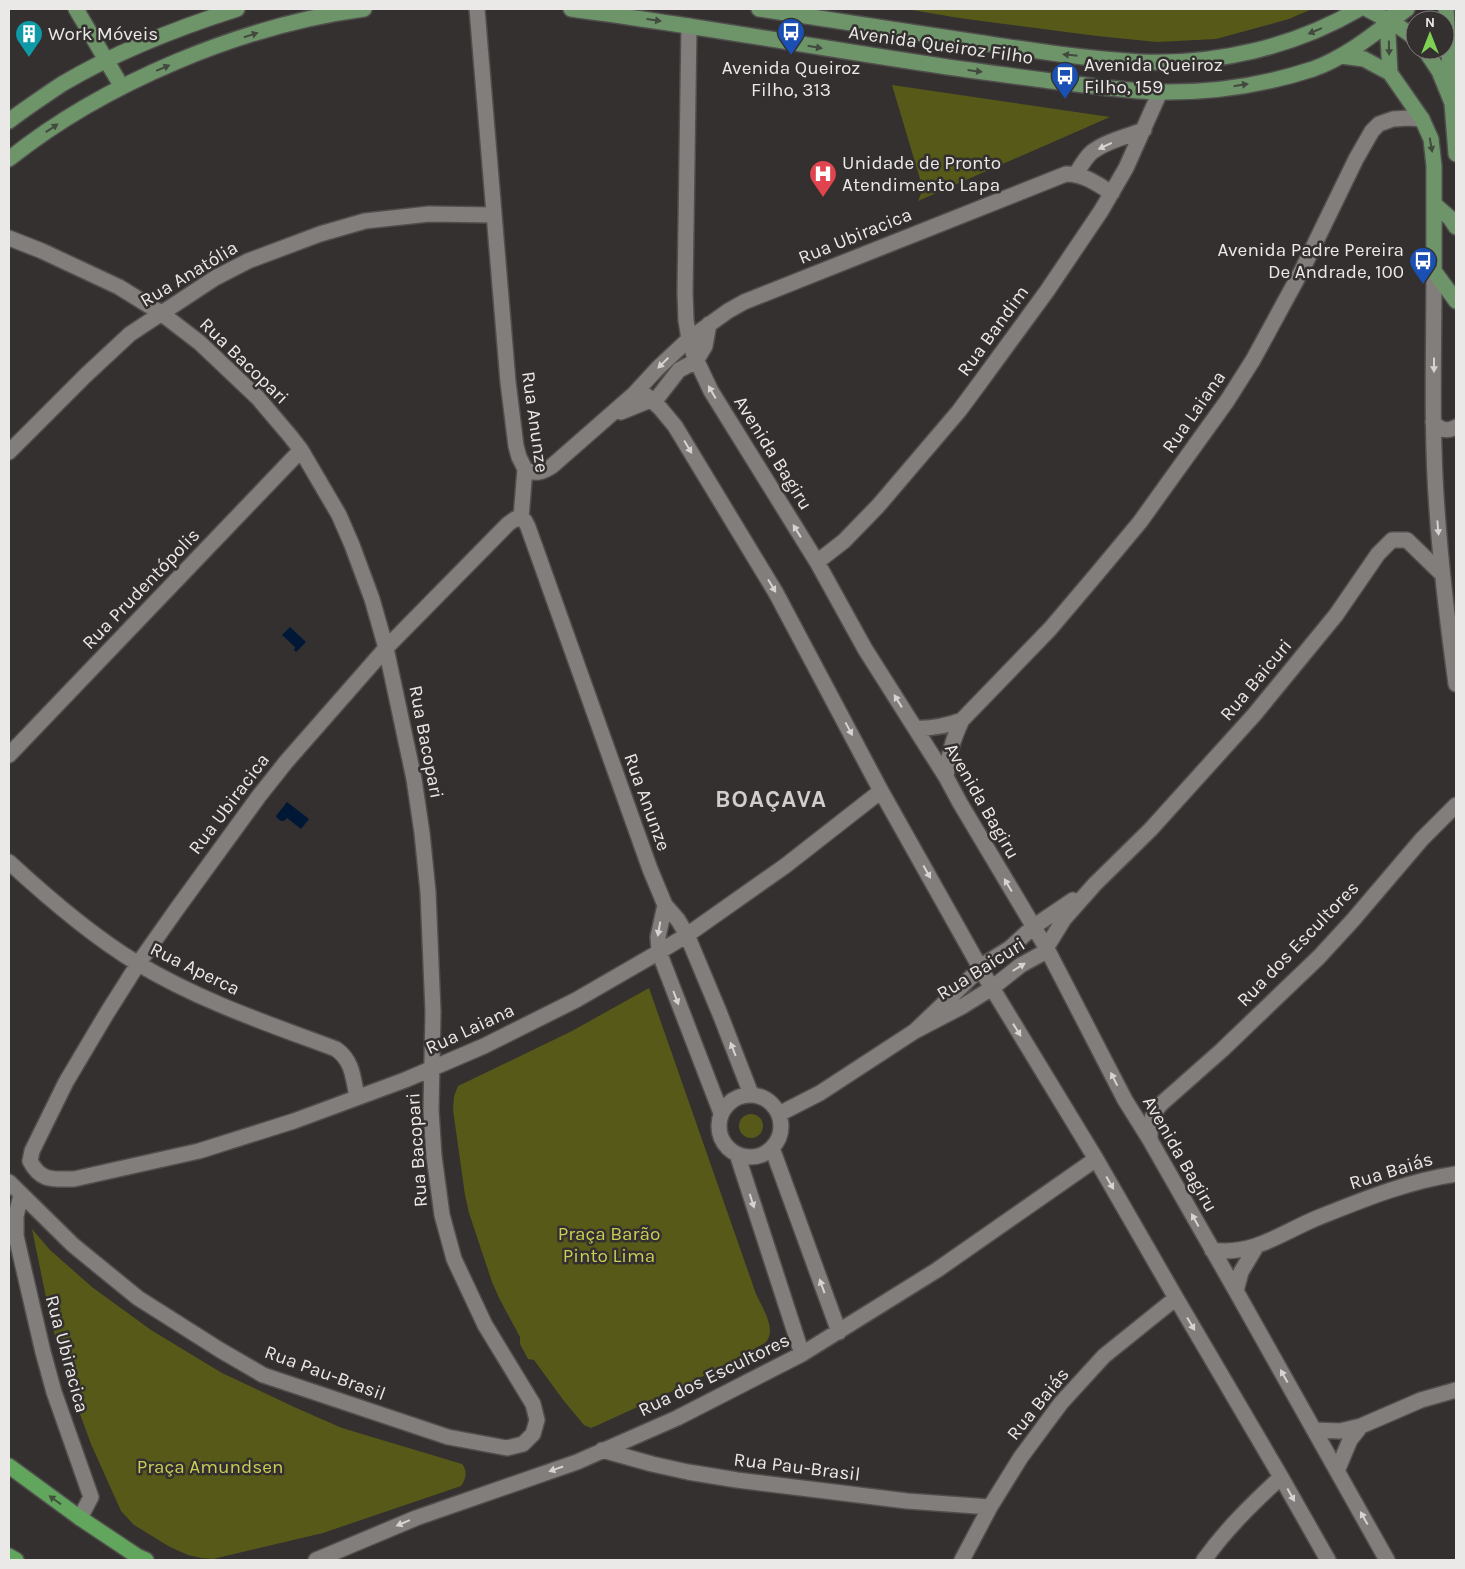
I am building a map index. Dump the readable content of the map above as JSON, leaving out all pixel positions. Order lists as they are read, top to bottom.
{
  "streets": {
    "main road": ["Avenida Queiroz Filho"],
    "street": [
      "Rua Ubiracica",
      "Rua Anatólia",
      "Rua Bandim",
      "Rua Bacopari",
      "Rua Laiana",
      "Rua Anunze",
      "Avenida Bagiru",
      "Rua Prudentópolis",
      "Rua Baicuri",
      "Rua dos Escultores",
      "Rua Aperca",
      "Rua Baiás",
      "Rua Pau-Brasil"
    ]
  },
  "crossings": [
    ["Avenida Queiroz Filho", "Rua Bandim"],
    ["Avenida Queiroz Filho", "Avenida Bagiru"],
    ["Rua Ubiracica", "Rua Bacopari"],
    ["Rua Ubiracica", "Rua Laiana"],
    ["Rua Ubiracica", "Rua Anunze"],
    ["Rua Ubiracica", "Avenida Bagiru"],
    ["Rua Ubiracica", "Rua Aperca"],
    ["Rua Ubiracica", "Rua Pau-Brasil"],
    ["Rua Anatólia", "Rua Bacopari"],
    ["Rua Anatólia", "Rua Anunze"],
    ["Rua Bandim", "Avenida Bagiru"],
    ["Rua Bacopari", "Rua Laiana"],
    ["Rua Bacopari", "Rua Prudentópolis"],
    ["Rua Bacopari", "Rua Pau-Brasil"],
    ["Rua Laiana", "Rua Anunze"],
    ["Rua Laiana", "Avenida Bagiru"],
    ["Rua Laiana", "Rua Aperca"],
    ["Avenida Bagiru", "Rua Baicuri"],
    ["Avenida Bagiru", "Rua dos Escultores"],
    ["Avenida Bagiru", "Rua Baiás"],
    ["Rua dos Escultores", "Rua Pau-Brasil"],
    ["Rua Baiás", "Rua Pau-Brasil"]
  ],
  "districts": ["BOAÇAVA"],
  "parks": ["Praça Barão Pinto Lima", "Praça Amundsen"],
  "places": {
    "bus stop": ["Avenida Queiroz Filho, 313", "Avenida Queiroz Filho, 159", "Avenida Padre Pereira De Andrade, 100"],
    "building": ["Work Móveis"],
    "hospital": ["Unidade de Pronto Atendimento Lapa"]
  },
  "north": "top"
}
